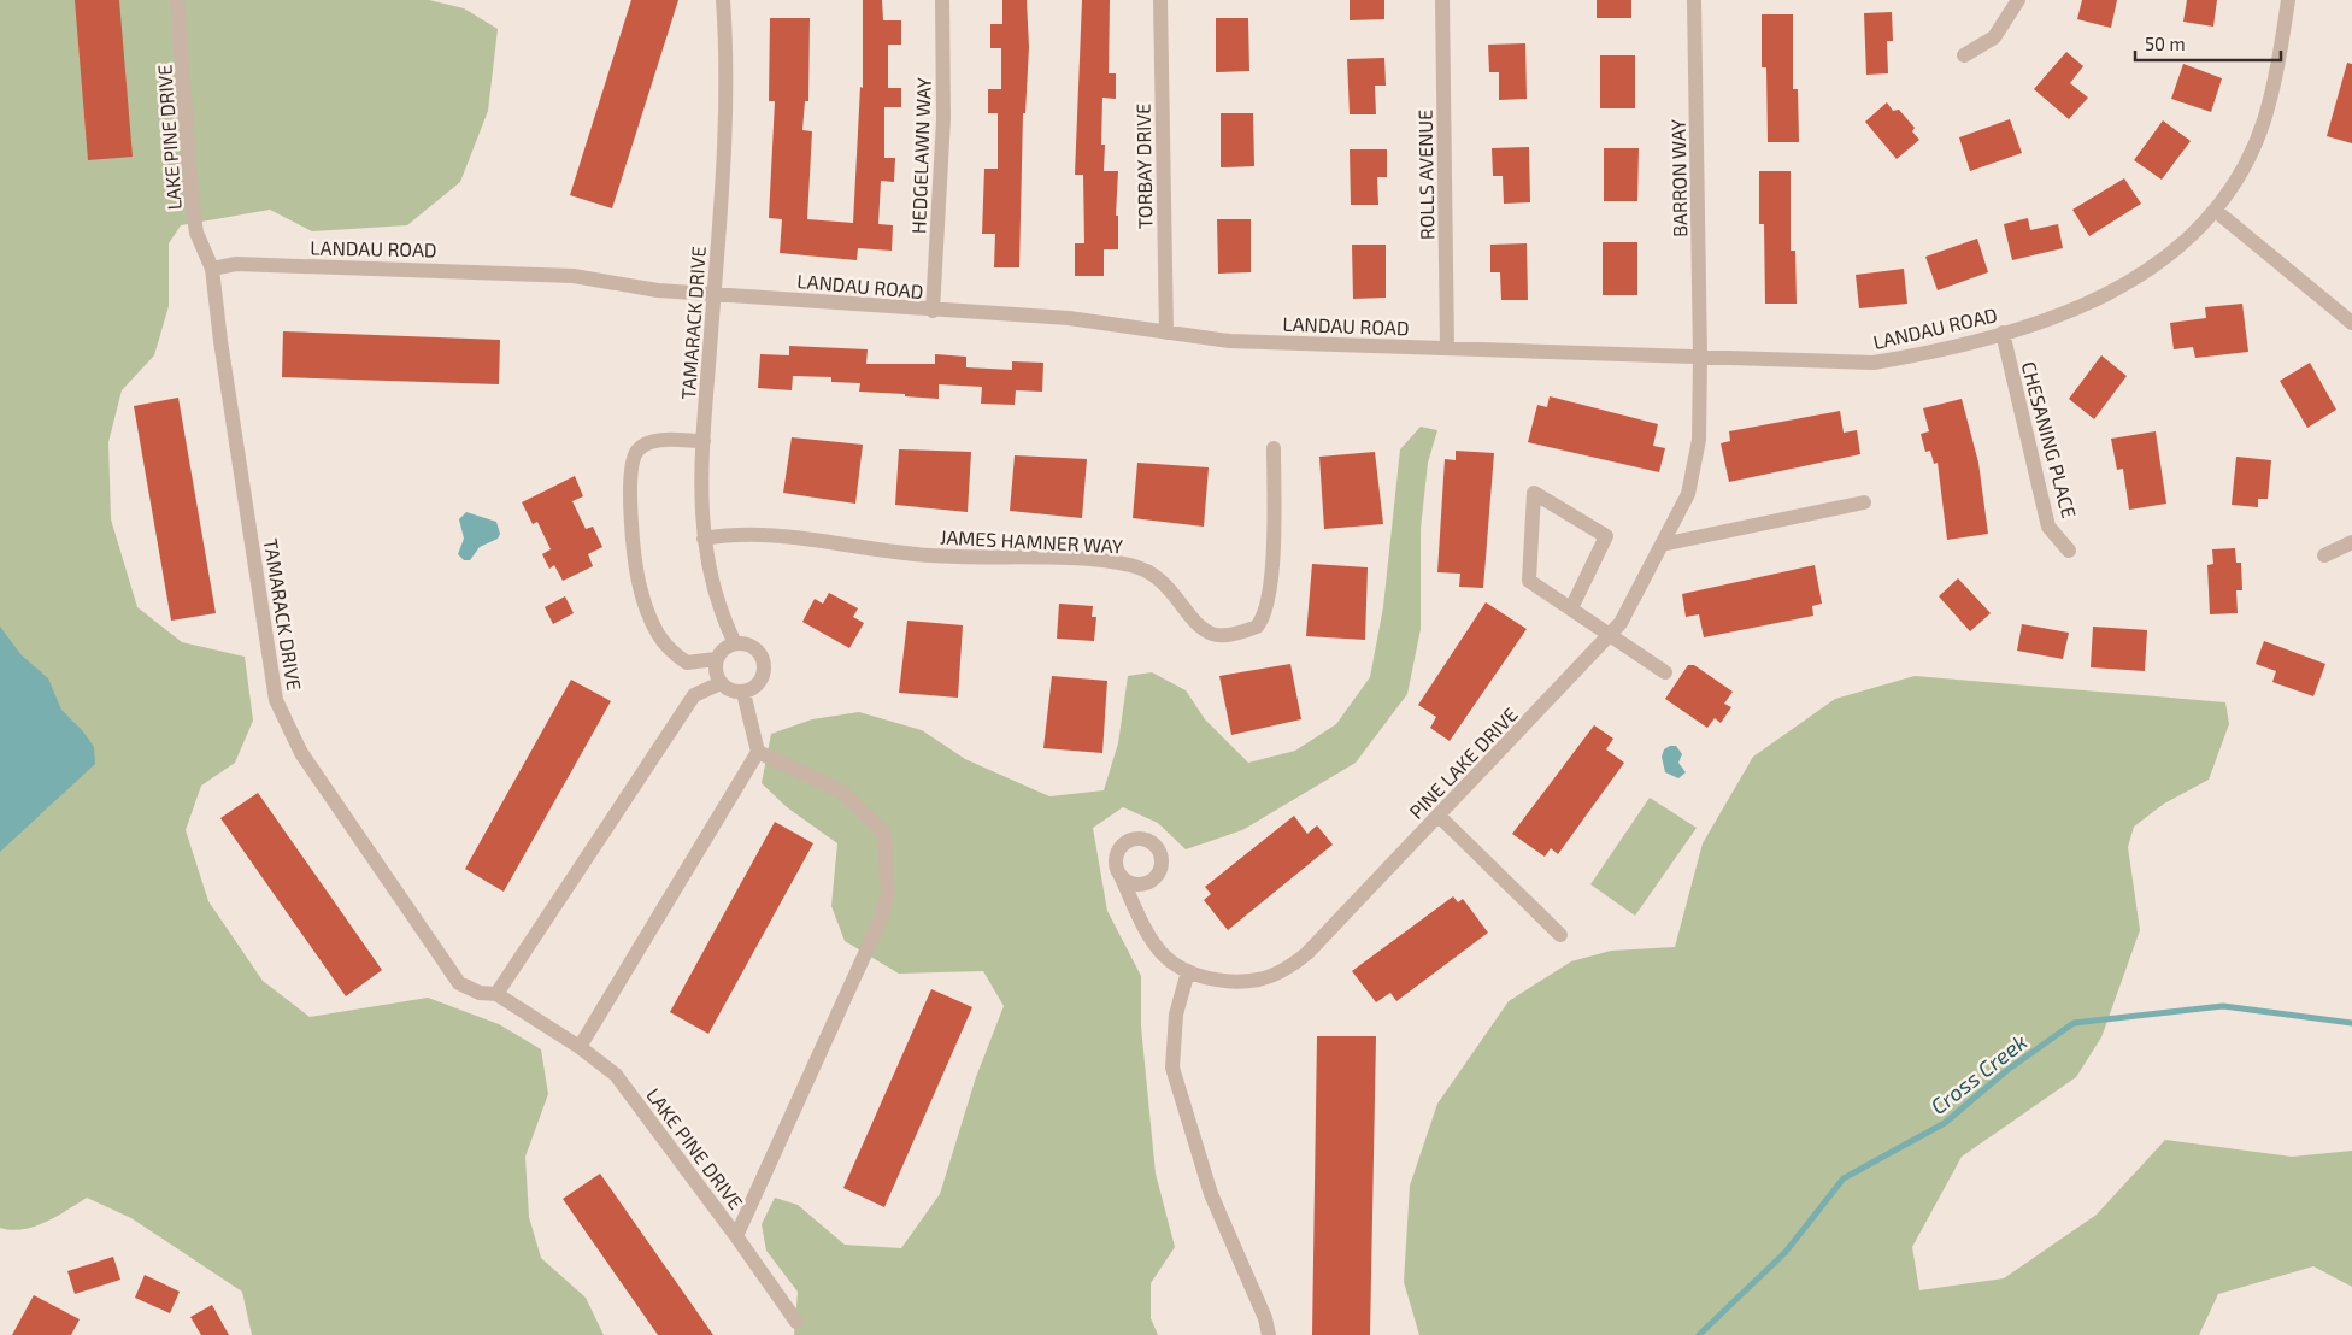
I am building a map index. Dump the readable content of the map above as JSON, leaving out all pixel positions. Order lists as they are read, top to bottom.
{
  "streets": {
    "street": [
      "LAKE PINE DRIVE",
      "HEDGELAWN WAY",
      "TORBAY DRIVE",
      "ROLLS AVENUE",
      "BARRON WAY",
      "LANDAU ROAD",
      "TAMARACK DRIVE",
      "CHESANING PLACE",
      "JAMES HAMNER WAY",
      "PINE LAKE DRIVE"
    ]
  },
  "crossings": [
    ["LAKE PINE DRIVE", "LANDAU ROAD"],
    ["LAKE PINE DRIVE", "TAMARACK DRIVE"],
    ["HEDGELAWN WAY", "LANDAU ROAD"],
    ["TORBAY DRIVE", "LANDAU ROAD"],
    ["ROLLS AVENUE", "LANDAU ROAD"],
    ["BARRON WAY", "LANDAU ROAD"],
    ["BARRON WAY", "PINE LAKE DRIVE"],
    ["LANDAU ROAD", "TAMARACK DRIVE"],
    ["LANDAU ROAD", "CHESANING PLACE"],
    ["LANDAU ROAD", "PINE LAKE DRIVE"],
    ["TAMARACK DRIVE", "JAMES HAMNER WAY"]
  ],
  "water": ["Cross Creek"],
  "scale_bar": "50 m"
}
